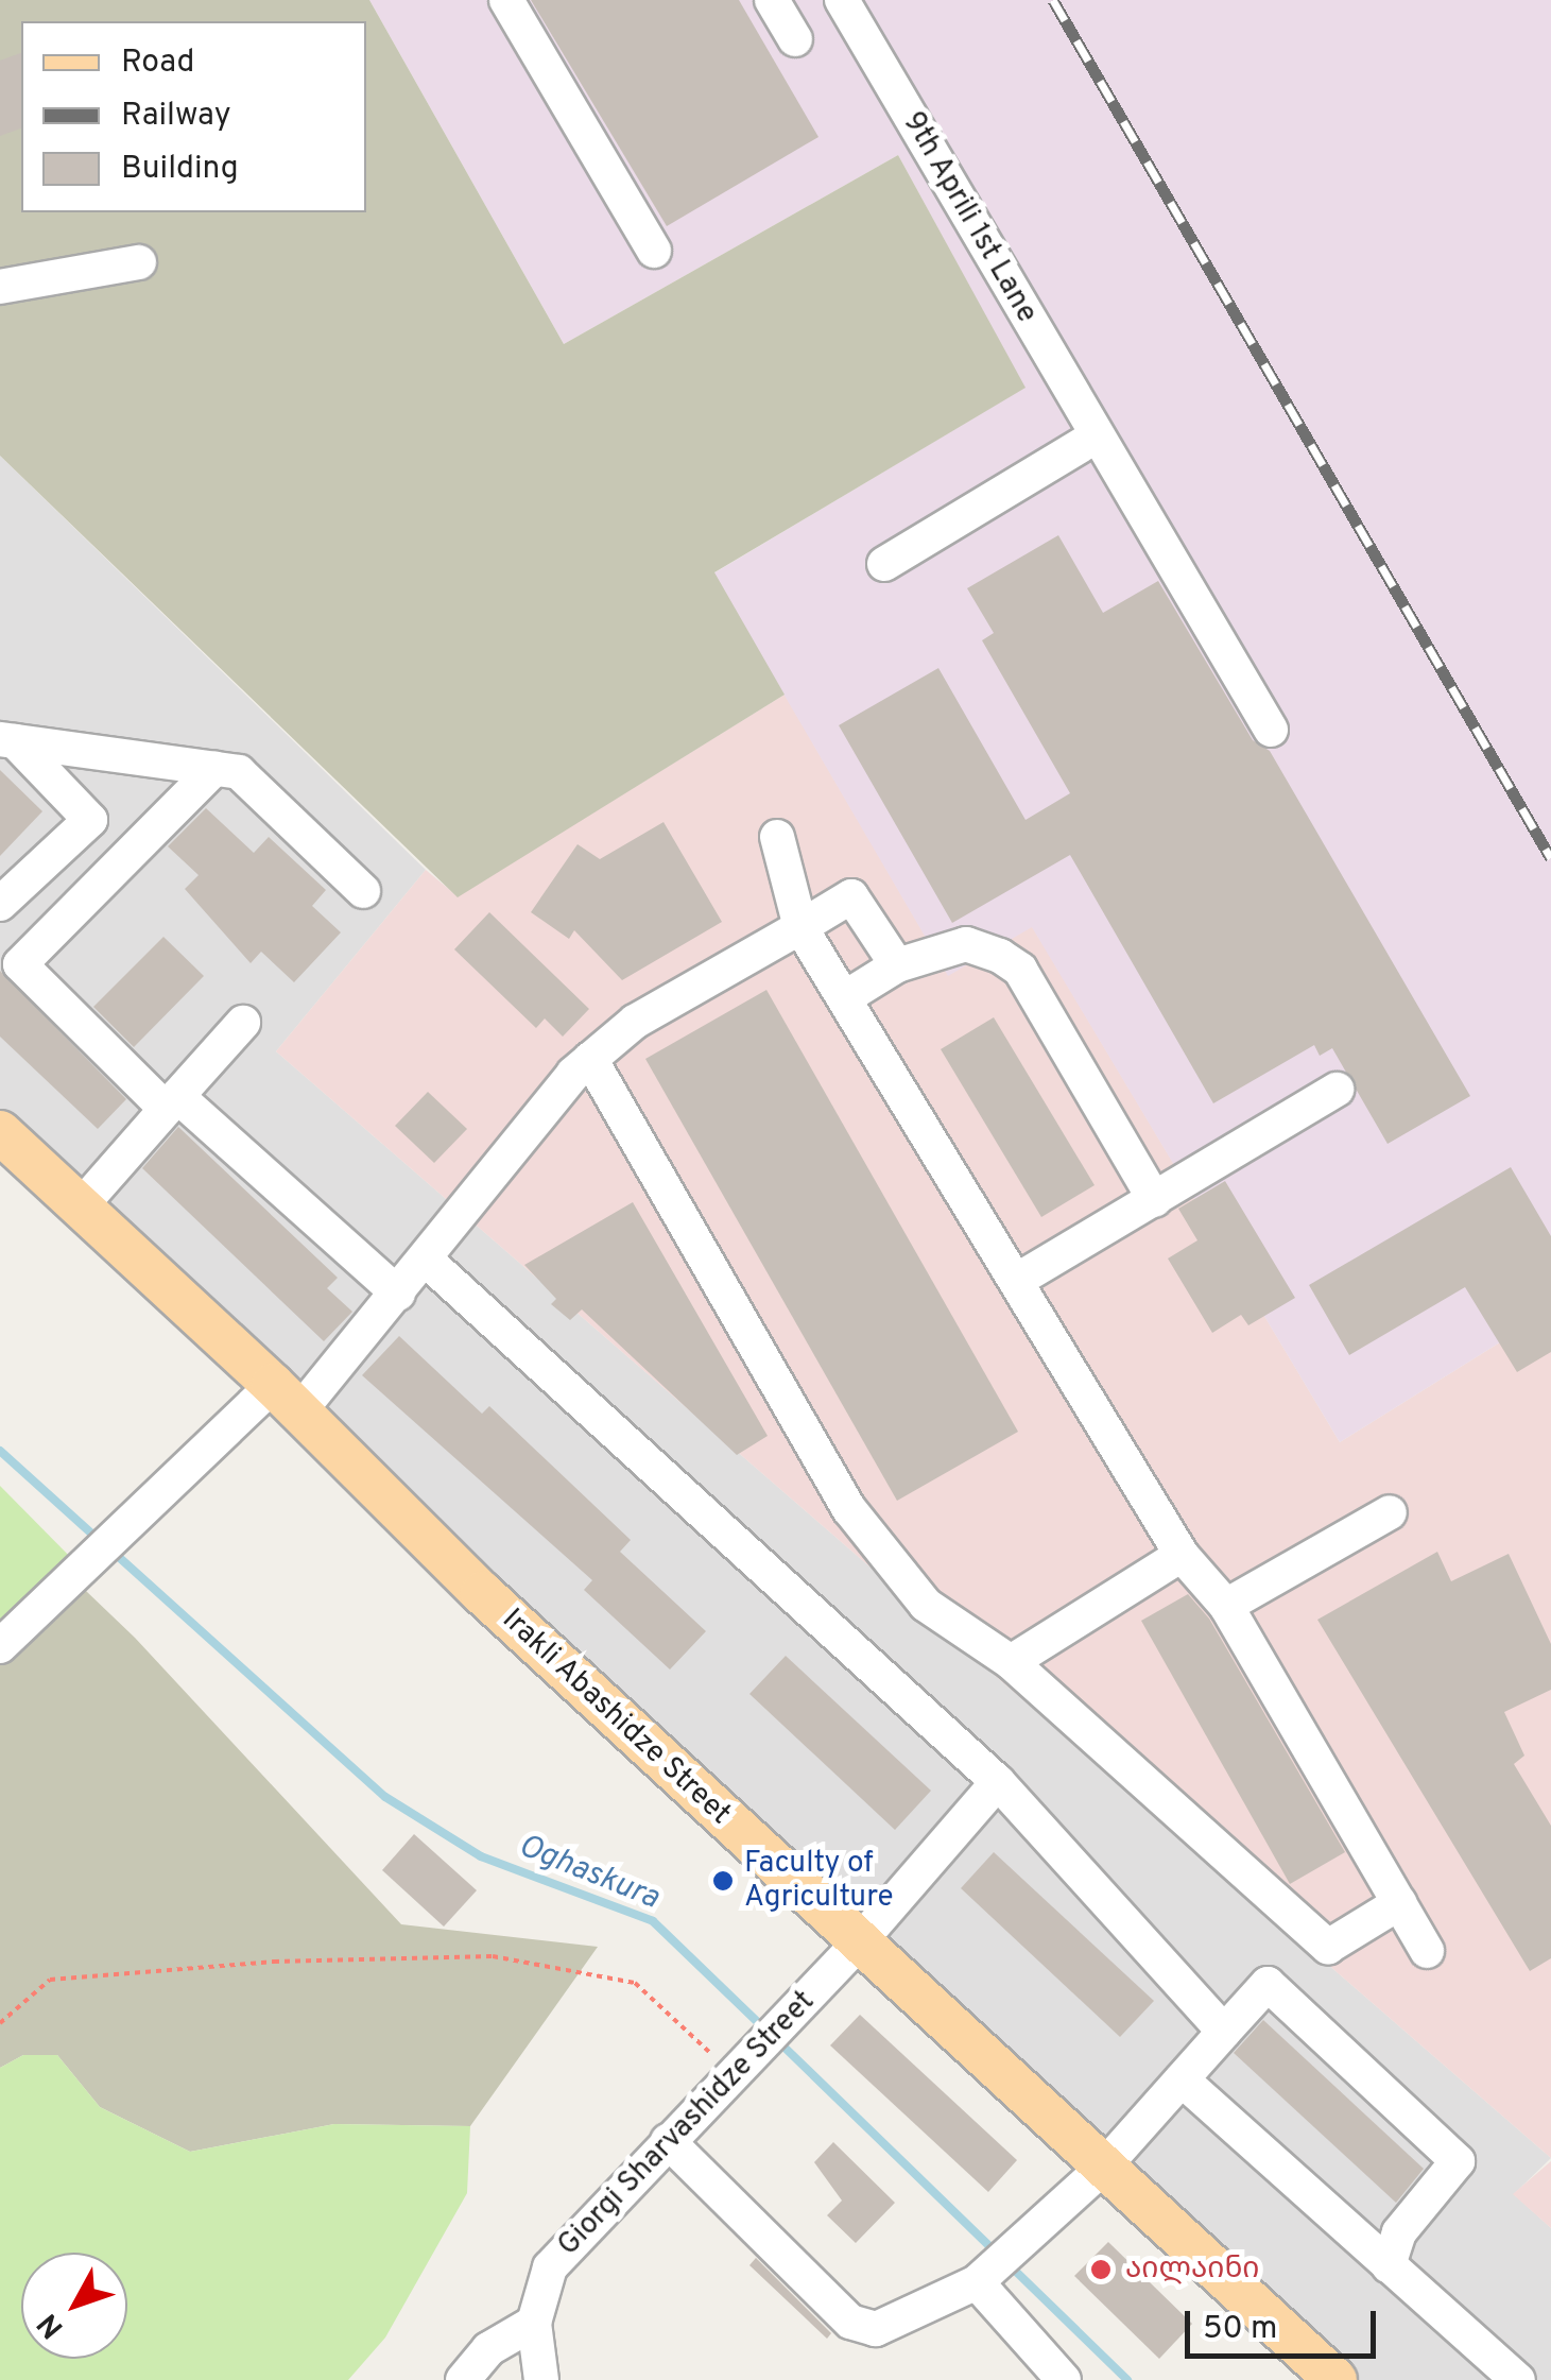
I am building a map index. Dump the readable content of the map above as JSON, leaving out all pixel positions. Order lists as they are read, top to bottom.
{
  "streets": {
    "main road": ["Irakli Abashidze Street"],
    "street": ["9th Aprili 1st Lane", "Giorgi Sharvashidze Street"]
  },
  "crossings": [
    ["Irakli Abashidze Street", "Giorgi Sharvashidze Street"]
  ],
  "water": ["Oghaskura"],
  "places": ["Faculty of Agriculture", "აილაინი"],
  "legend": ["Road", "Railway", "Building"],
  "scale_bar": "50 m",
  "north": "bottom left"
}
